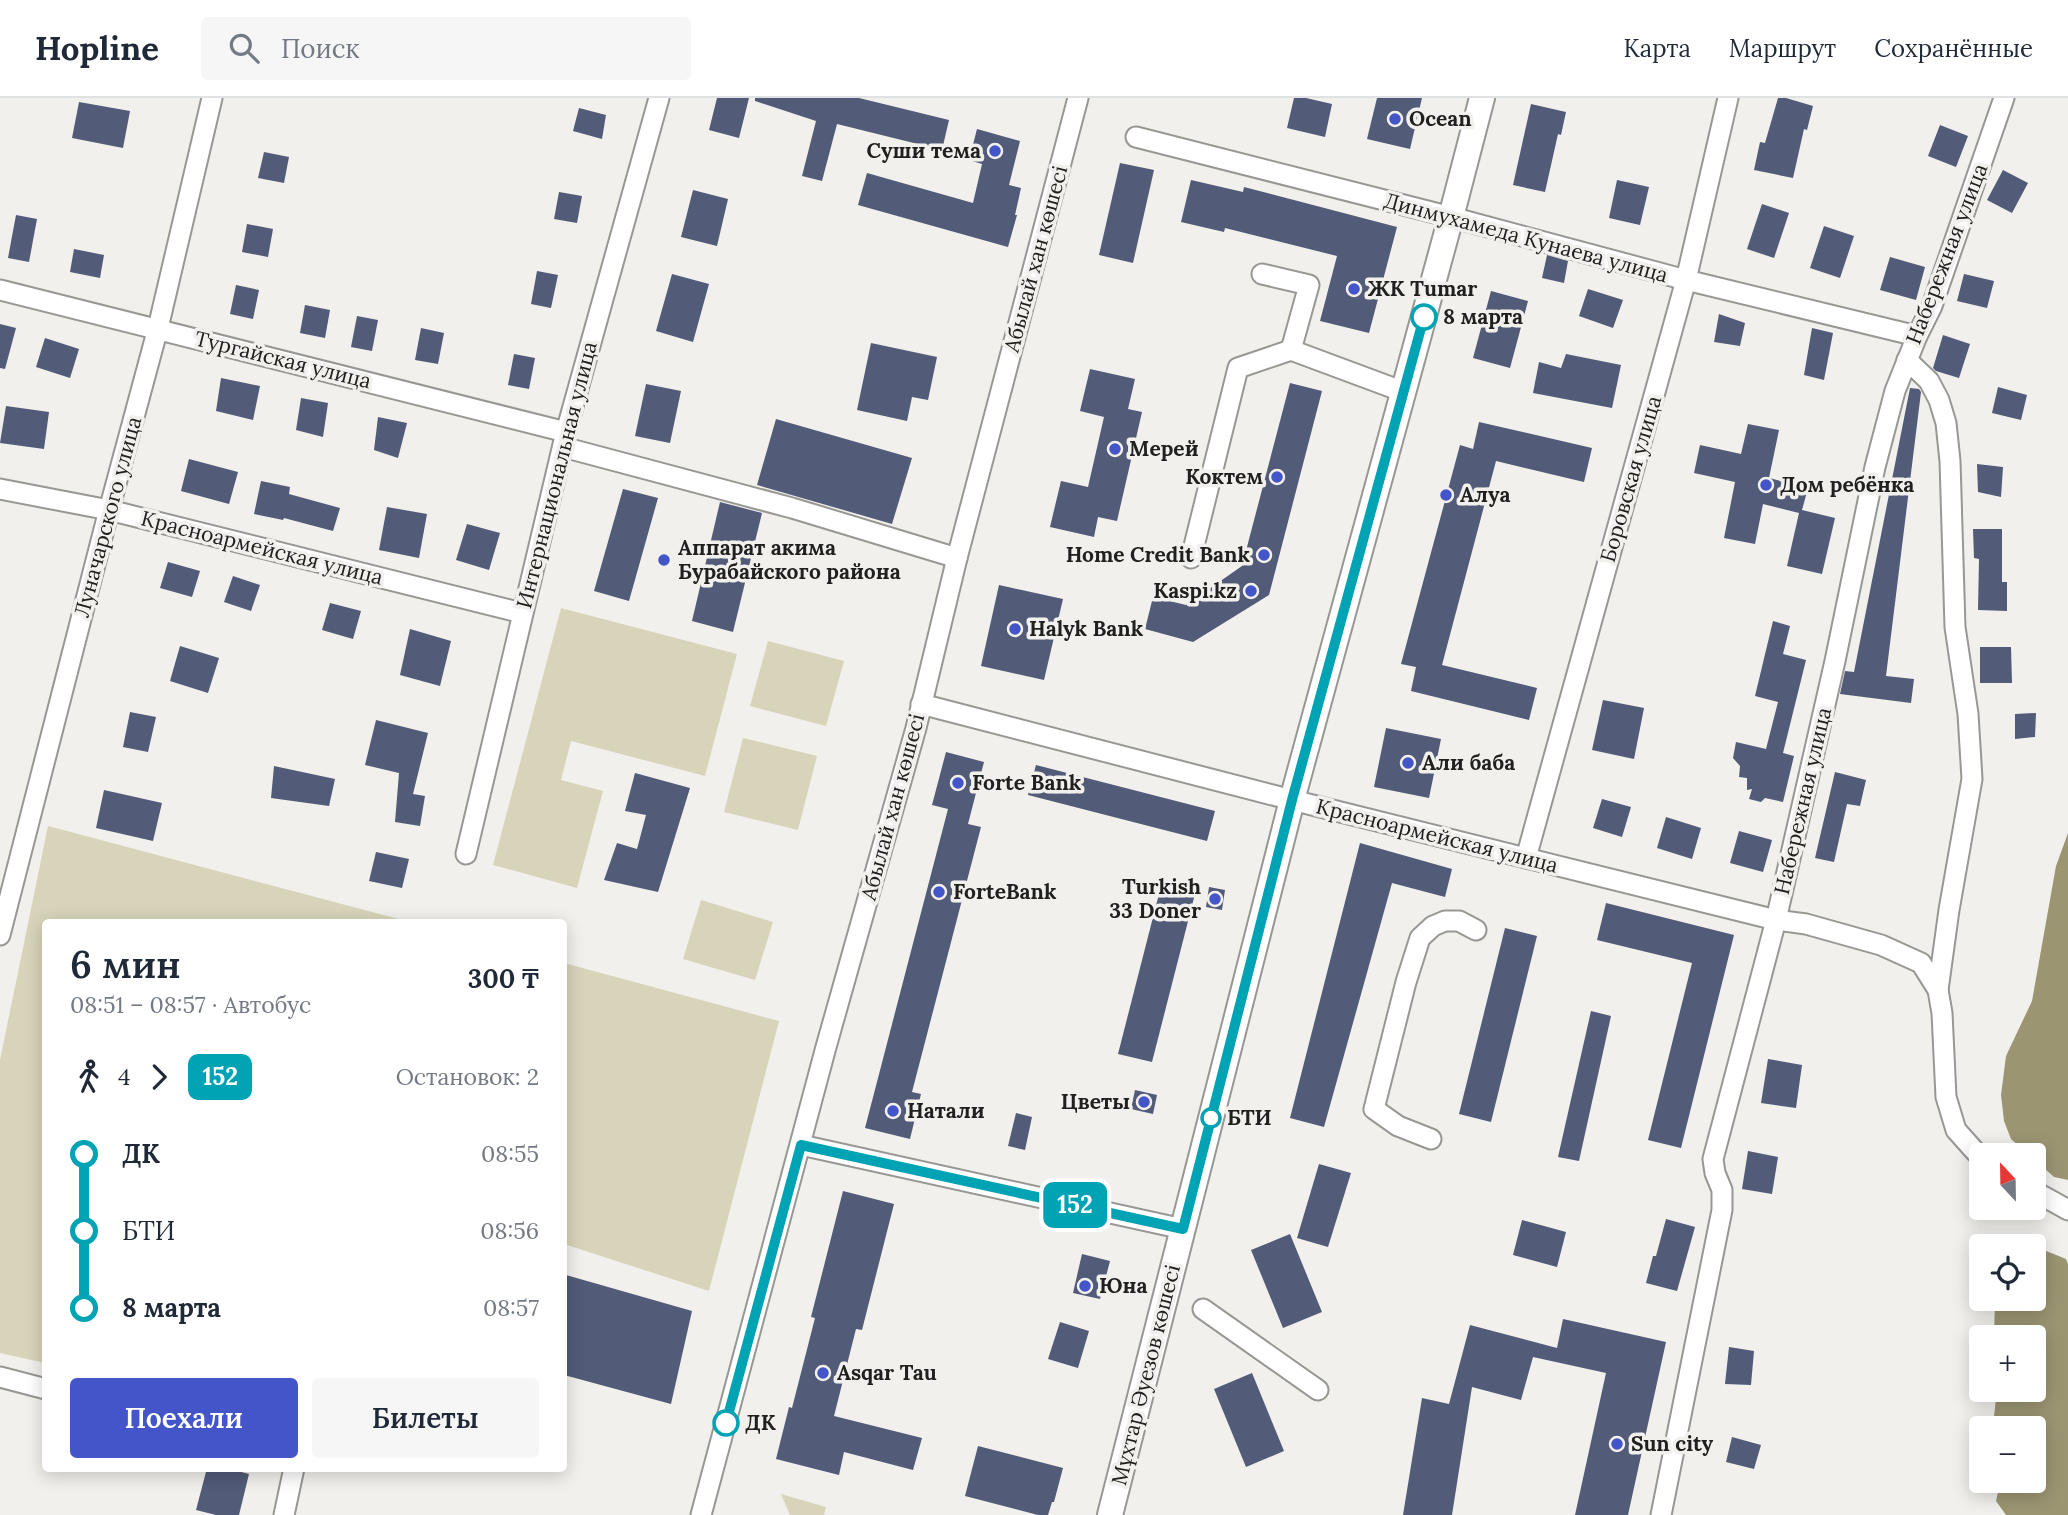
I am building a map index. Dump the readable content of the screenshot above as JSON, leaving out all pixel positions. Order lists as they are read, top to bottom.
{
  "streets": {
    "main road": ["Мұхтар Әуезов көшесі"],
    "street": [
      "Динмухамеда Кунаева улица",
      "Набережная улица",
      "Абылай хан көшесі",
      "Тургайская улица",
      "Интернациональная улица",
      "Боровская улица",
      "Луначарского улица",
      "Красноармейская улица"
    ]
  },
  "crossings": [
    ["Динмухамеда Кунаева улица", "Набережная улица"],
    ["Динмухамеда Кунаева улица", "Боровская улица"],
    ["Динмухамеда Кунаева улица", "Мұхтар Әуезов көшесі"],
    ["Набережная улица", "Красноармейская улица"],
    ["Абылай хан көшесі", "Тургайская улица"],
    ["Абылай хан көшесі", "Красноармейская улица"],
    ["Тургайская улица", "Интернациональная улица"],
    ["Тургайская улица", "Луначарского улица"],
    ["Интернациональная улица", "Красноармейская улица"],
    ["Боровская улица", "Красноармейская улица"],
    ["Луначарского улица", "Красноармейская улица"],
    ["Красноармейская улица", "Мұхтар Әуезов көшесі"]
  ],
  "places": [
    "Ocean",
    "Суши тема",
    "ЖК Tumar",
    "8 марта",
    "Мерей",
    "Коктем",
    "Дом ребёнка",
    "Алуа",
    "Home Credit Bank",
    "Аппарат акима Бурабайского района",
    "Kaspi.kz",
    "Halyk Bank",
    "Али баба",
    "Forte Bank",
    "ForteBank",
    "Turkish 33 Doner",
    "Цветы",
    "Натали",
    "БТИ",
    "Юна",
    "Asqar Tau",
    "ДК",
    "Sun city"
  ],
  "lines": ["bus line 152"],
  "north": "top",
  "page": {
    "header": "Hopline",
    "search": "Поиск",
    "nav": ["Карта", "Маршрут", "Сохранённые"],
    "on_map": "152",
    "heading": ["6 мин", "08:51 – 08:57 · Автобус", "300 ₸"],
    "legs": ["4", "152", "Остановок: 2"],
    "list": [
      {
        "name": "ДК",
        "value": "08:55"
      },
      {
        "name": "БТИ",
        "value": "08:56"
      },
      {
        "name": "8 марта",
        "value": "08:57"
      }
    ],
    "map_buttons": ["+", "−"],
    "buttons": ["Поехали", "Билеты"]
  }
}
